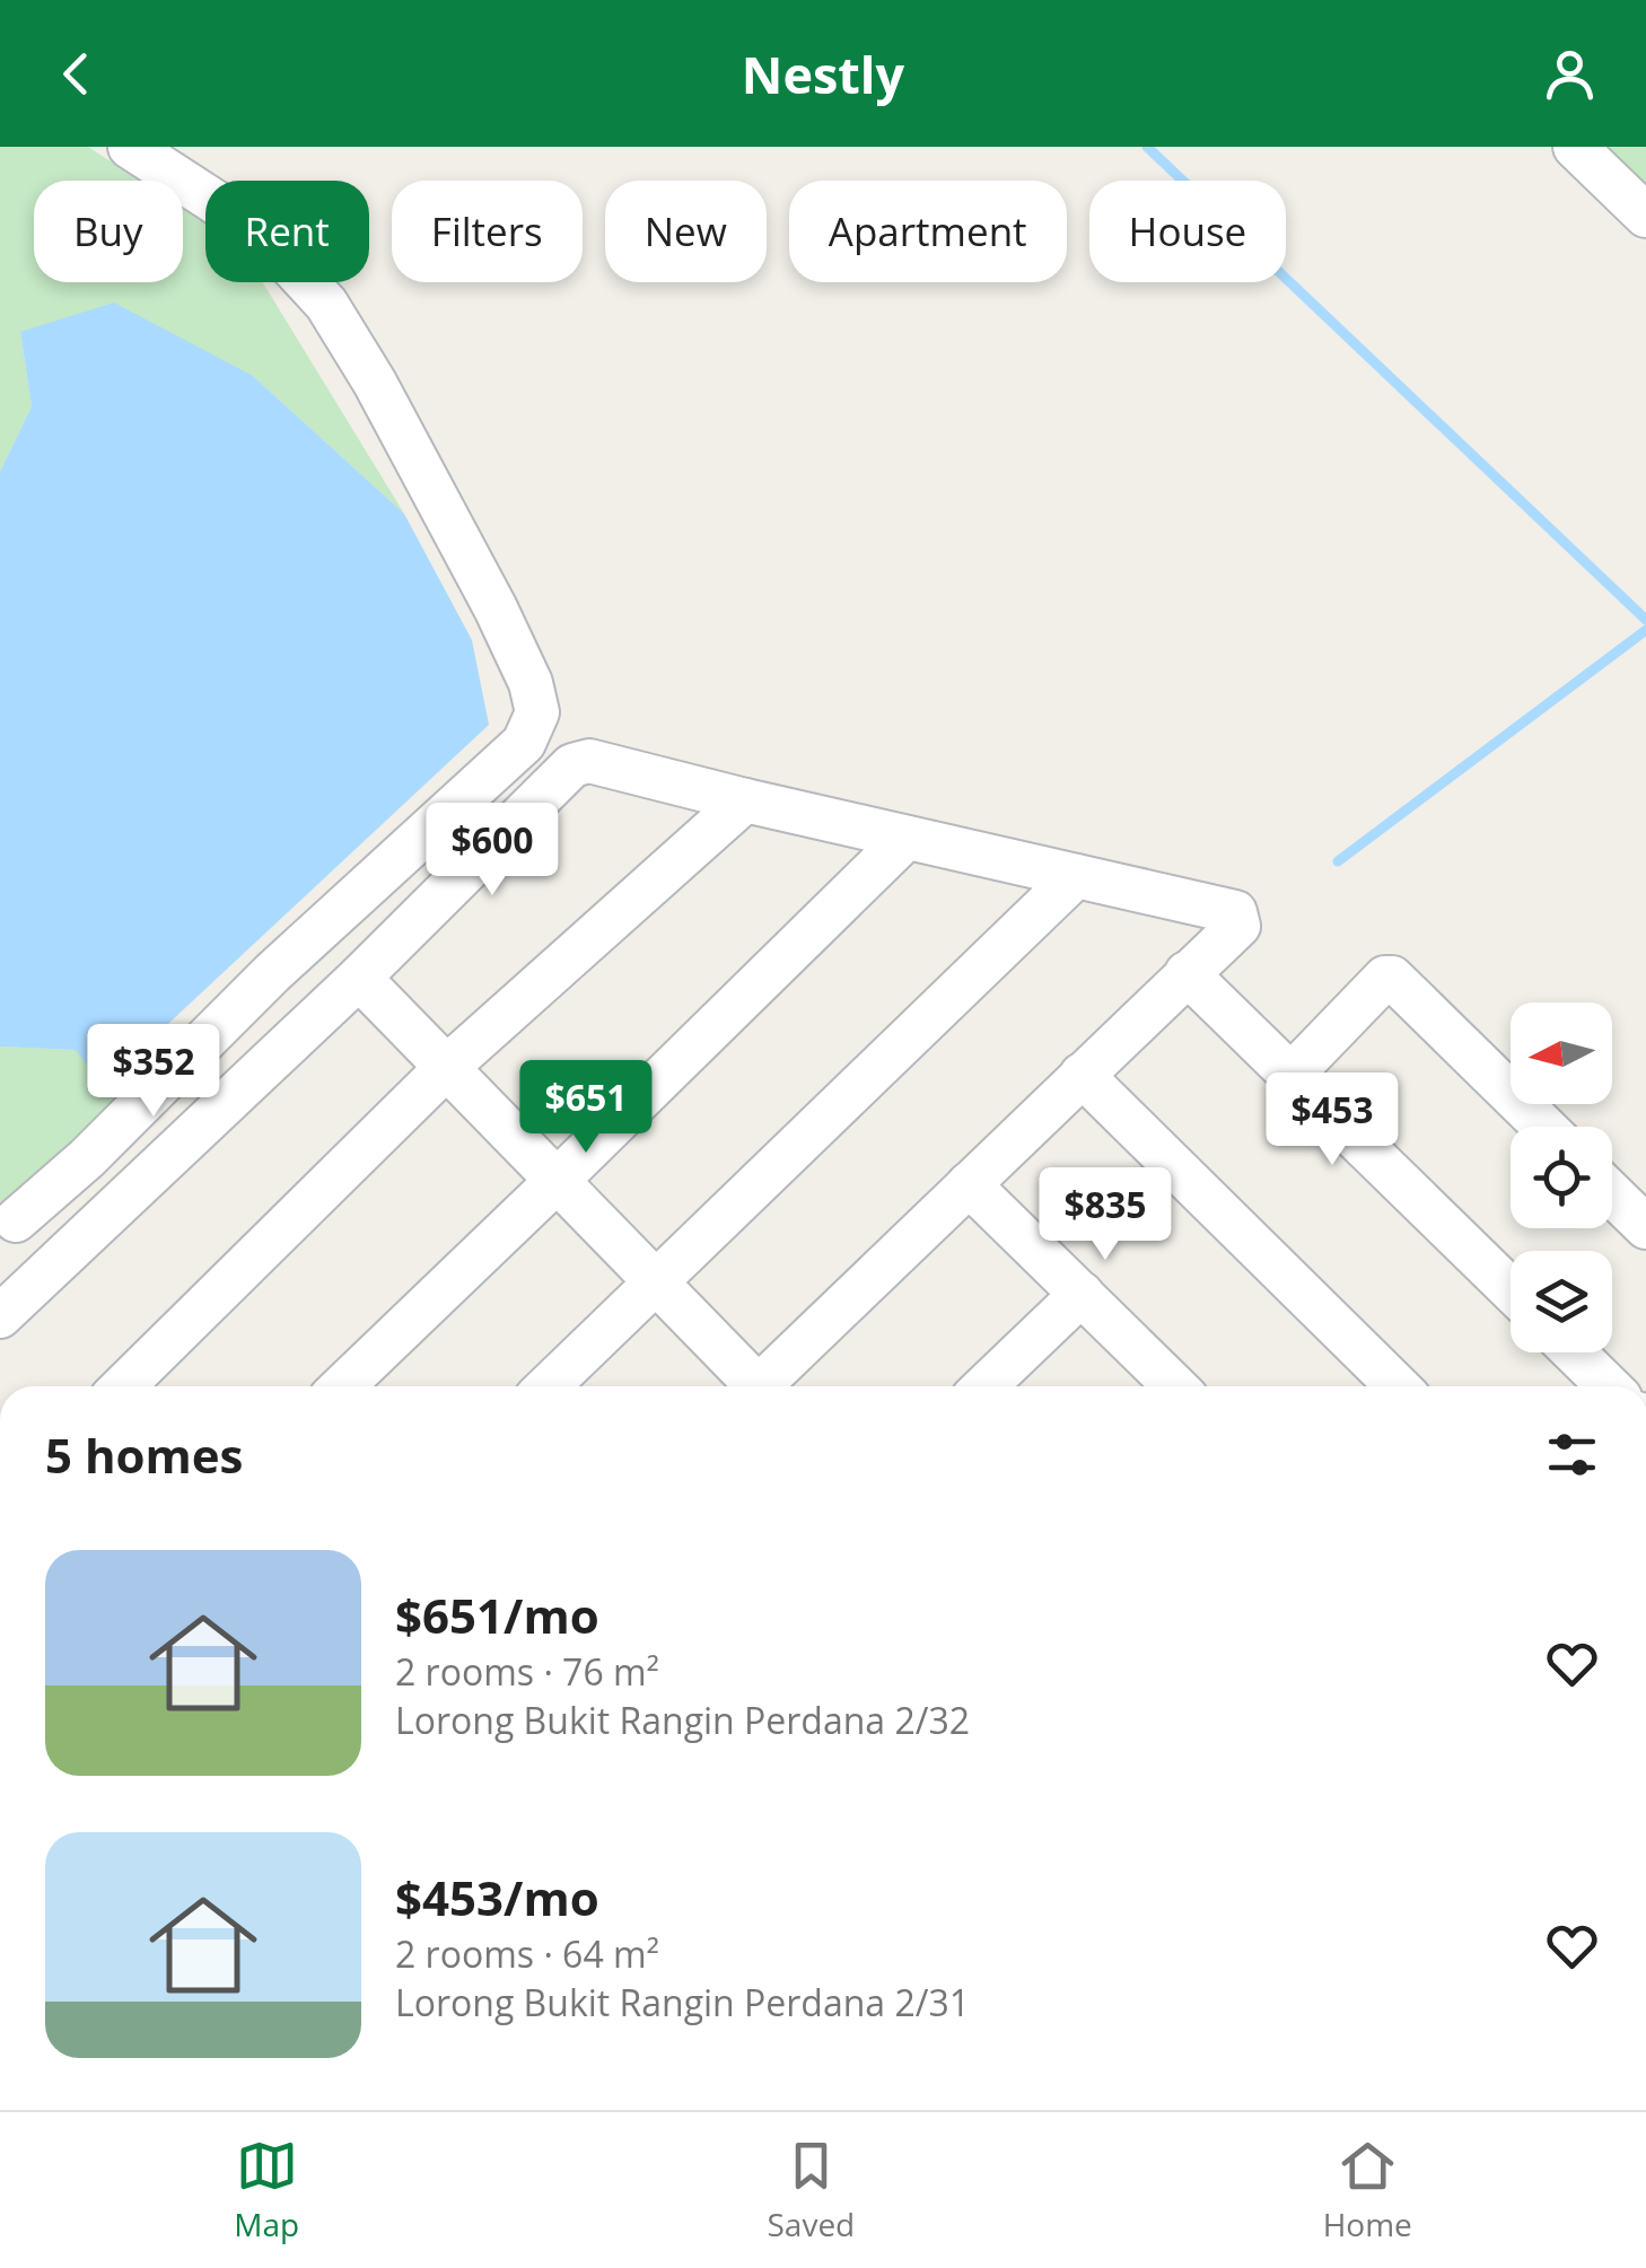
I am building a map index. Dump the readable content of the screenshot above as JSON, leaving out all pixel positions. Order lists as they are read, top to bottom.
{
  "north": "left",
  "page": {
    "header": "Nestly",
    "chip": [
      "Buy",
      "Rent",
      "Filters",
      "New",
      "Apartment",
      "House"
    ],
    "price": [
      "$600",
      "$352",
      "$651",
      "$453",
      "$835"
    ],
    "heading": "5 homes",
    "list": [
      {
        "name": "$651/mo",
        "note": "2 rooms · 76 m² · Lorong Bukit Rangin Perdana 2/32"
      },
      {
        "name": "$453/mo",
        "note": "2 rooms · 64 m² · Lorong Bukit Rangin Perdana 2/31"
      }
    ],
    "tabs": ["Map", "Saved", "Home"]
  }
}
